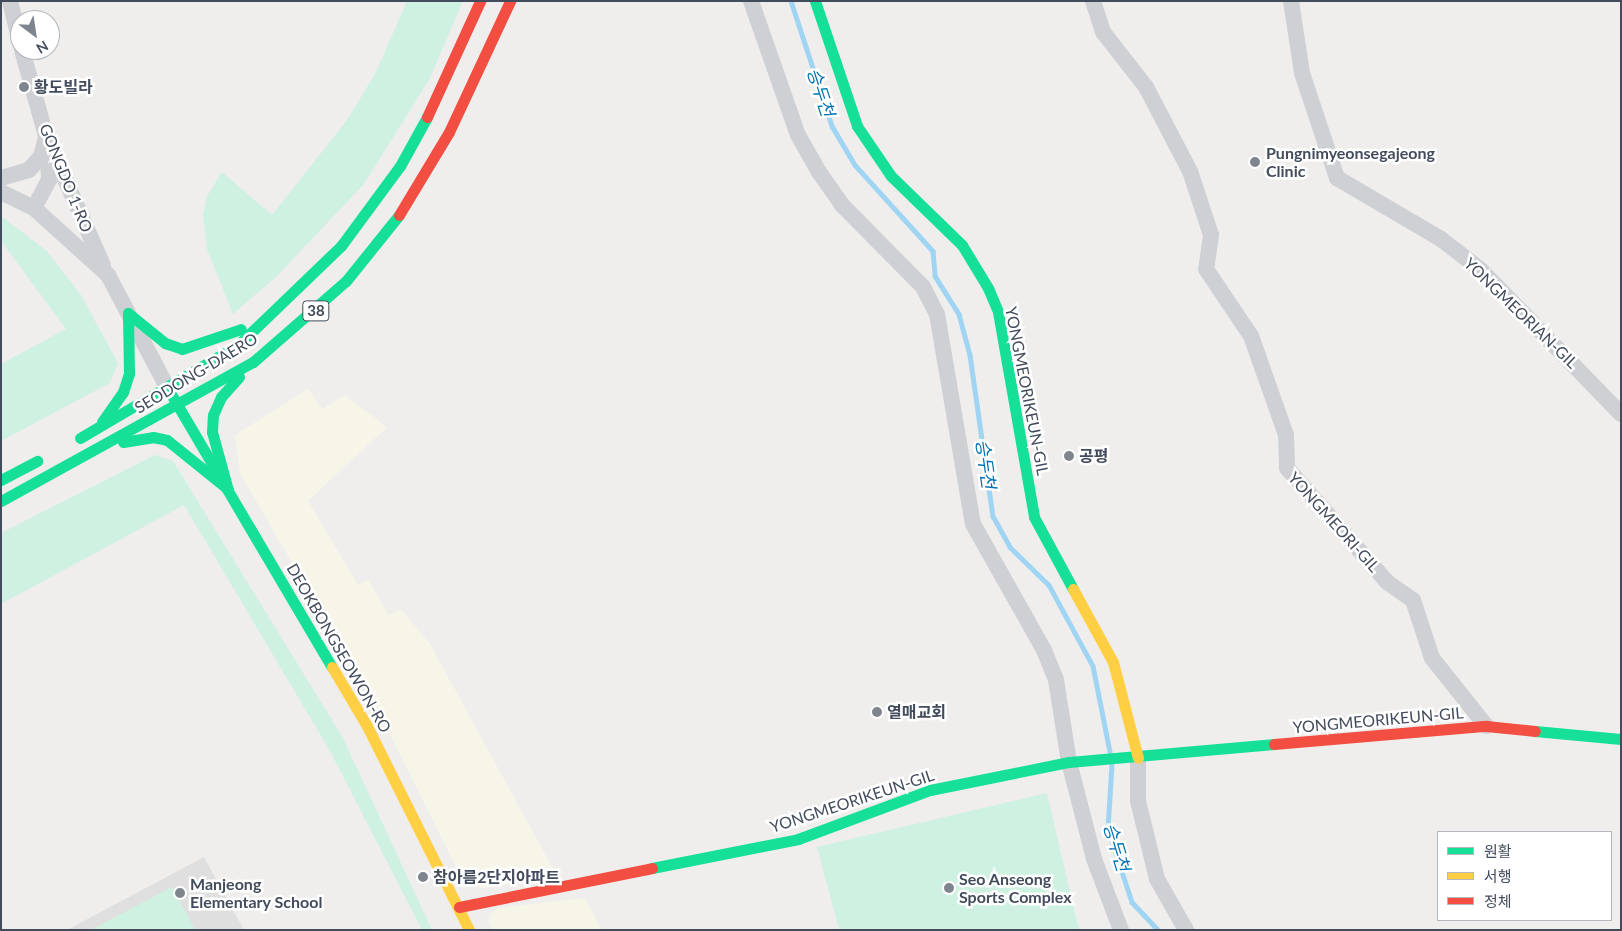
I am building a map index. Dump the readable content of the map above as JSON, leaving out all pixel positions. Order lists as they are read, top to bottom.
{
  "streets": {
    "main road": [
      "38",
      "SEODONG-DAERO",
      "YONGMEORIKEUN-GIL",
      "DEOKBONGSEOWON-RO"
    ],
    "street": ["GONGDO 1-RO", "YONGMEORIAN-GIL", "YONGMEORI-GIL"]
  },
  "crossings": [
    ["GONGDO 1-RO", "SEODONG-DAERO"],
    ["GONGDO 1-RO", "DEOKBONGSEOWON-RO"],
    ["SEODONG-DAERO", "DEOKBONGSEOWON-RO"],
    ["YONGMEORIKEUN-GIL", "YONGMEORI-GIL"],
    ["YONGMEORIKEUN-GIL", "DEOKBONGSEOWON-RO"]
  ],
  "water": ["승두천"],
  "places": [
    "황도빌라",
    "Pungnimyeonsegajeong Clinic",
    "공평",
    "열매교회",
    "참아름2단지아파트",
    "Seo Anseong Sports Complex",
    "Manjeong Elementary School"
  ],
  "legend": ["원활", "서행", "정체"],
  "north": "bottom right"
}
